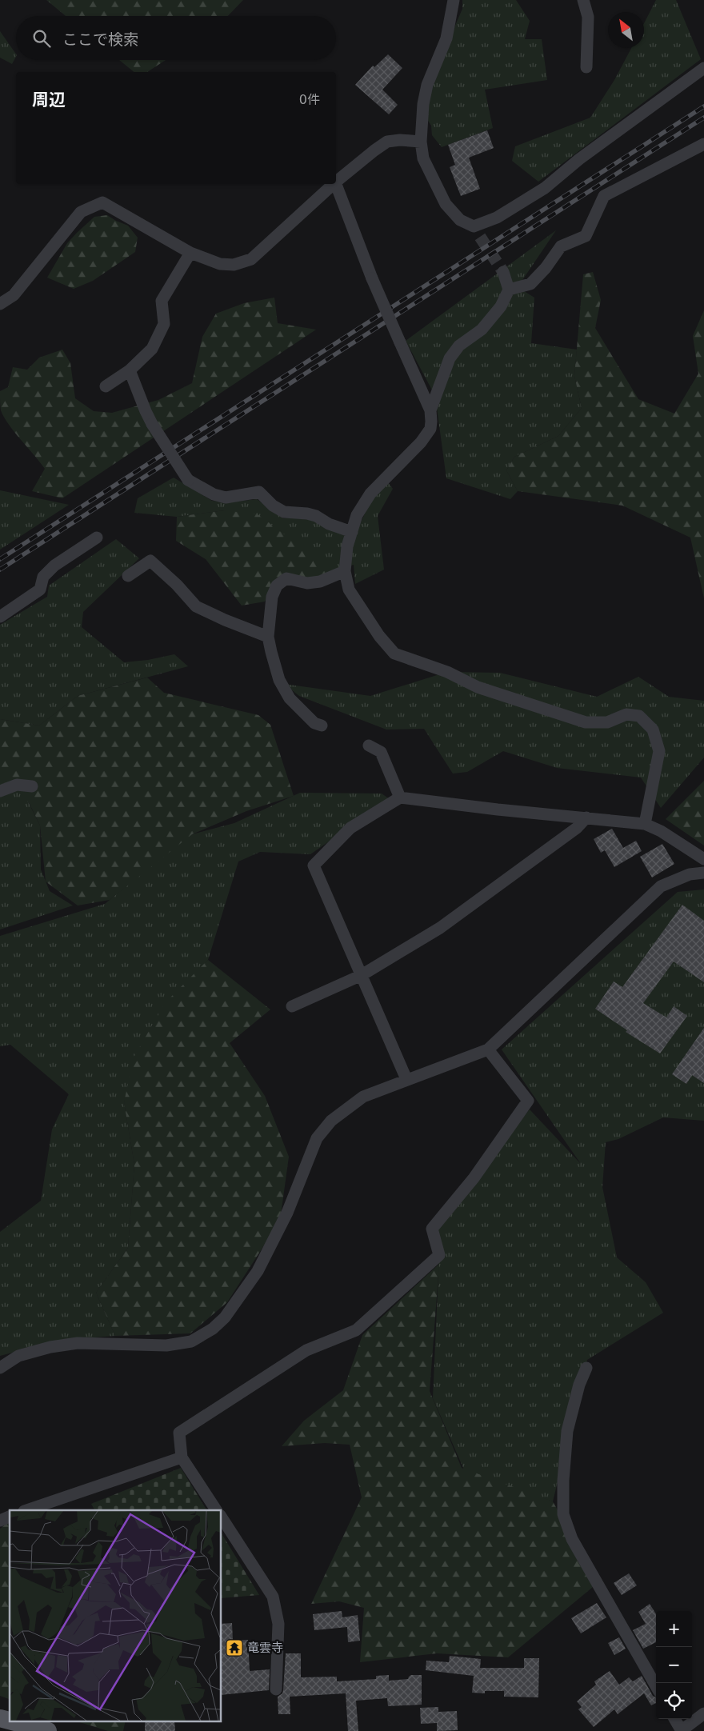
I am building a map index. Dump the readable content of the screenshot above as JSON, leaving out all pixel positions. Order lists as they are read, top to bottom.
{
  "places": {
    "temple": ["竜雲寺"]
  },
  "north": "top left",
  "page": {
    "search": "ここで検索",
    "heading": ["周辺", "0件"],
    "map_buttons": ["+", "−"]
  }
}
